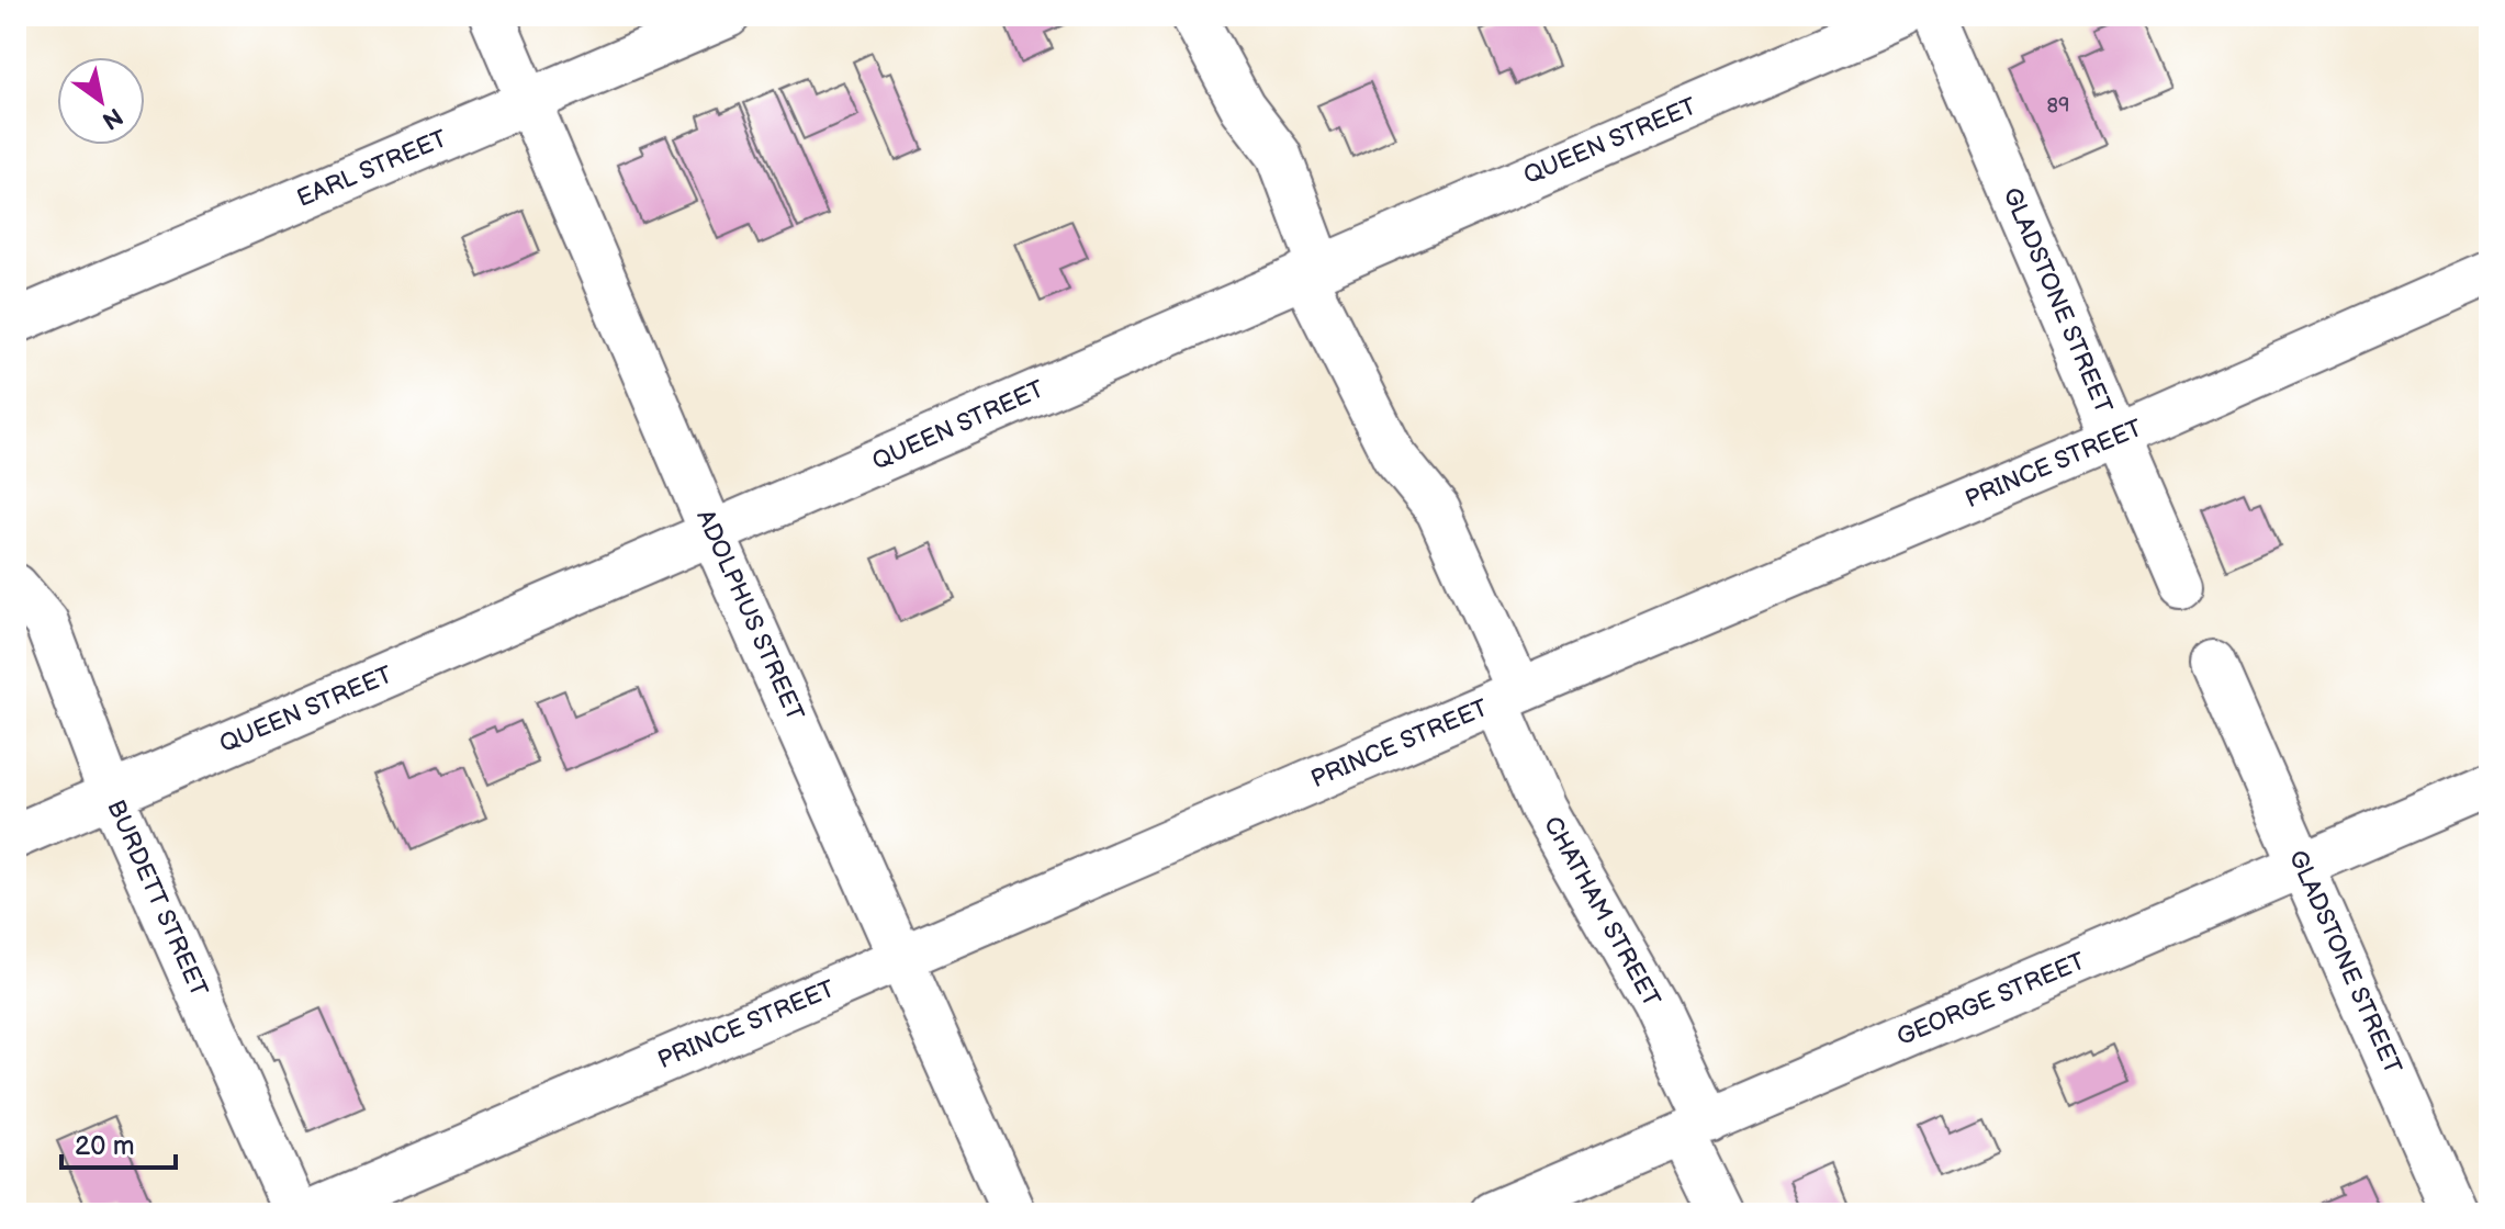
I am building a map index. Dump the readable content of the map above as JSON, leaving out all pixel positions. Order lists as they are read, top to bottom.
{
  "streets": {
    "street": [
      "QUEEN STREET",
      "EARL STREET",
      "GLADSTONE STREET",
      "PRINCE STREET",
      "ADOLPHUS STREET",
      "BURDETT STREET",
      "CHATHAM STREET",
      "GEORGE STREET"
    ]
  },
  "crossings": [
    ["QUEEN STREET", "ADOLPHUS STREET"],
    ["QUEEN STREET", "BURDETT STREET"],
    ["QUEEN STREET", "CHATHAM STREET"],
    ["EARL STREET", "ADOLPHUS STREET"],
    ["GLADSTONE STREET", "PRINCE STREET"],
    ["GLADSTONE STREET", "GEORGE STREET"],
    ["PRINCE STREET", "ADOLPHUS STREET"],
    ["PRINCE STREET", "CHATHAM STREET"],
    ["CHATHAM STREET", "GEORGE STREET"]
  ],
  "house_numbers": ["89"],
  "scale_bar": "20 m",
  "north": "bottom right"
}
